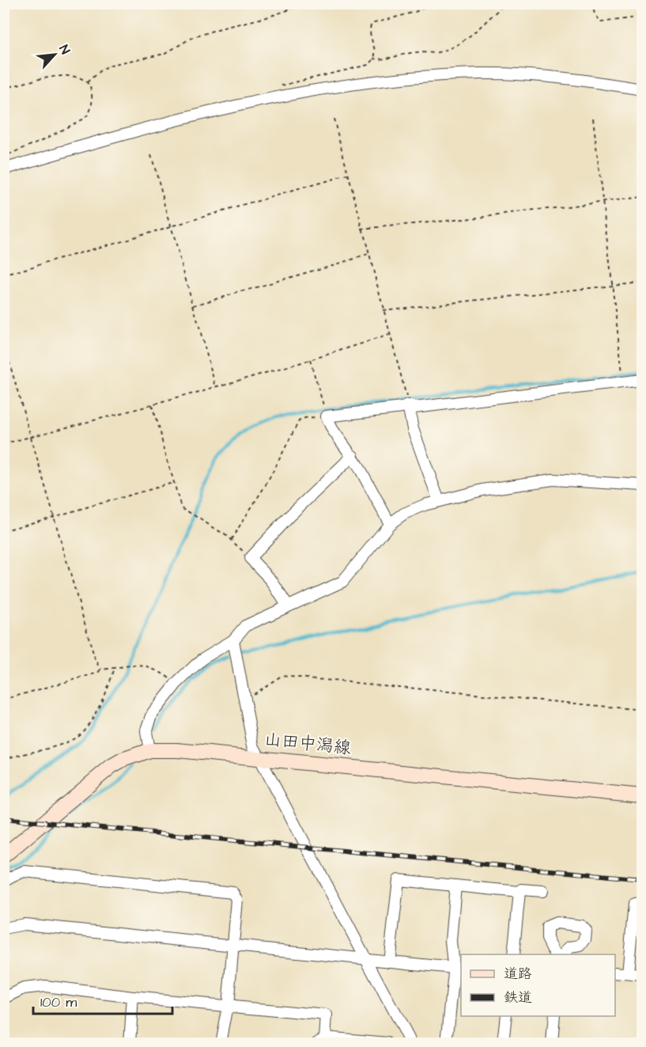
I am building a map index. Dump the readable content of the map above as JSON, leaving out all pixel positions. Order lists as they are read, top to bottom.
{
  "streets": {
    "main road": ["山田中潟線"]
  },
  "legend": ["道路", "鉄道"],
  "scale_bar": "100 m",
  "north": "top right"
}
